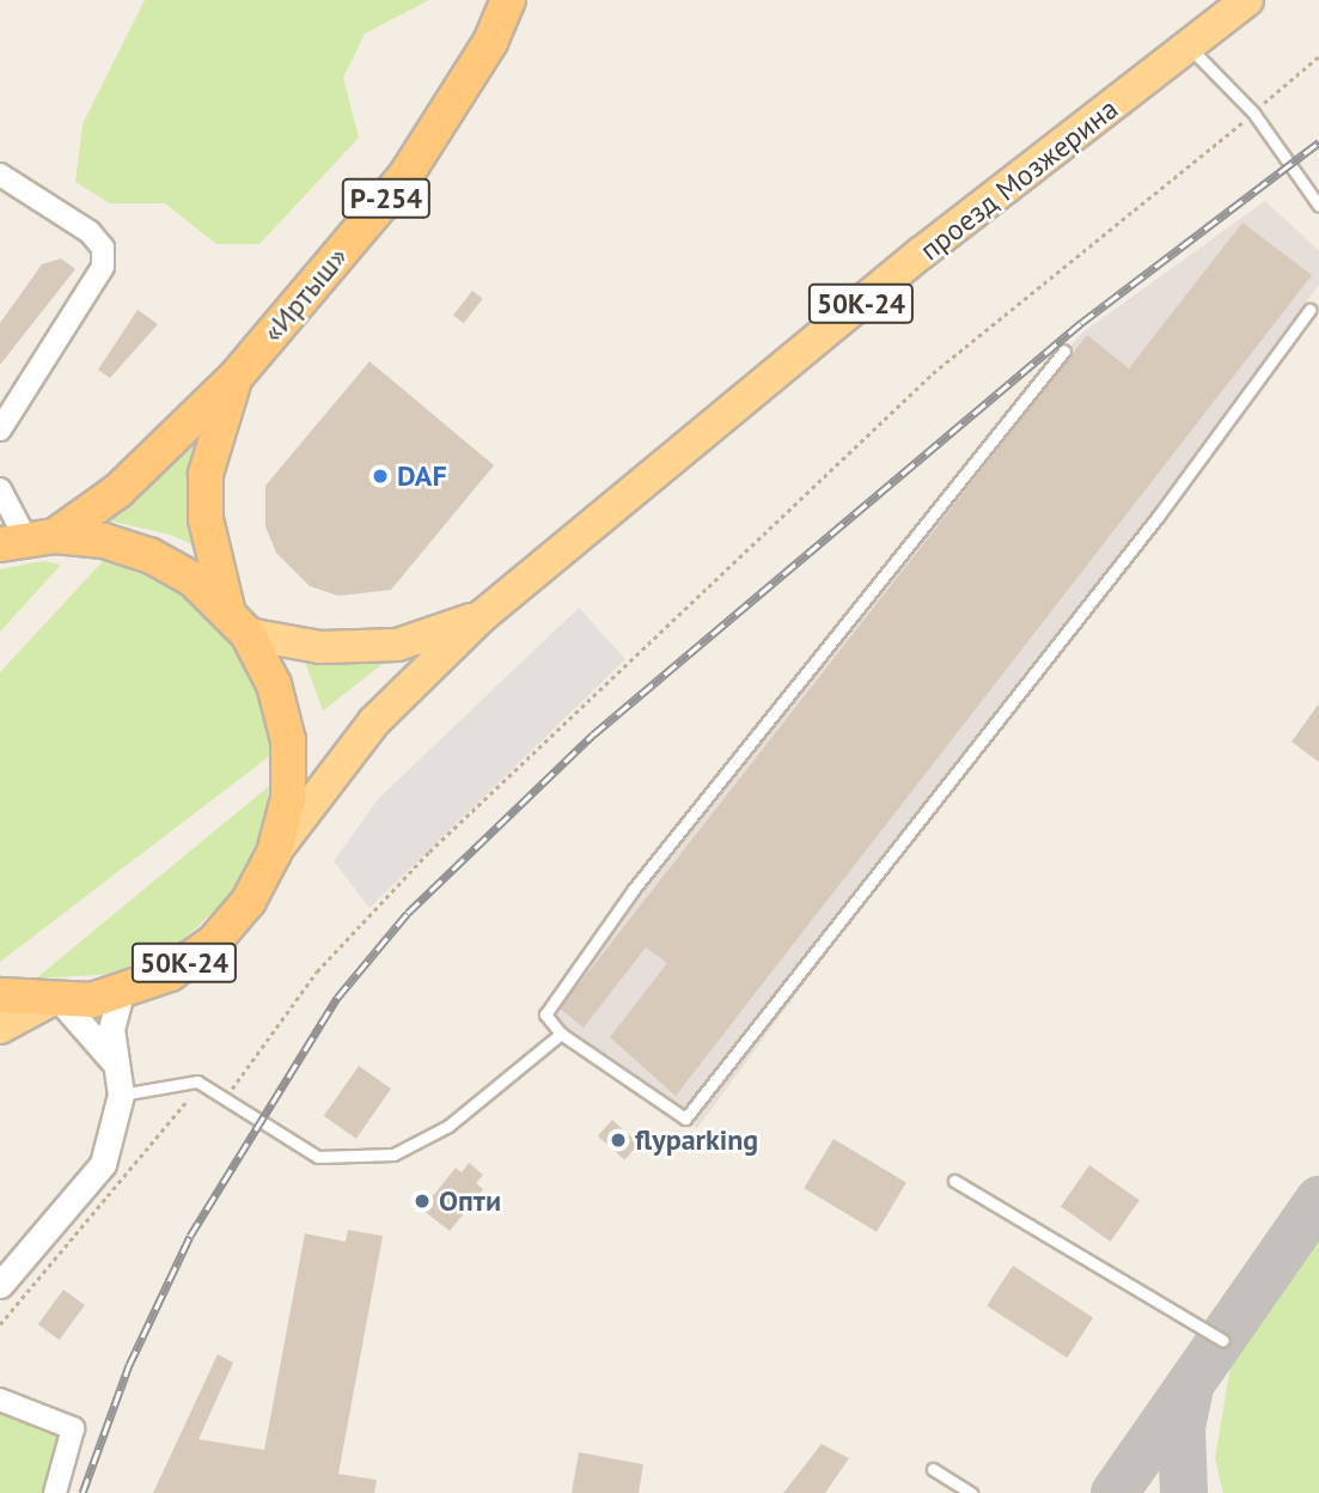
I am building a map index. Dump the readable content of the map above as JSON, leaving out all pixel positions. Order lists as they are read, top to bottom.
{
  "streets": {
    "highway": ["Р-254", "«Иртыш»", "50К-24"],
    "main road": ["проезд Мозжерина"]
  },
  "crossings": [
    ["проезд Мозжерина", "50К-24"]
  ],
  "places": ["DAF", "flyparking", "Опти"]
}
